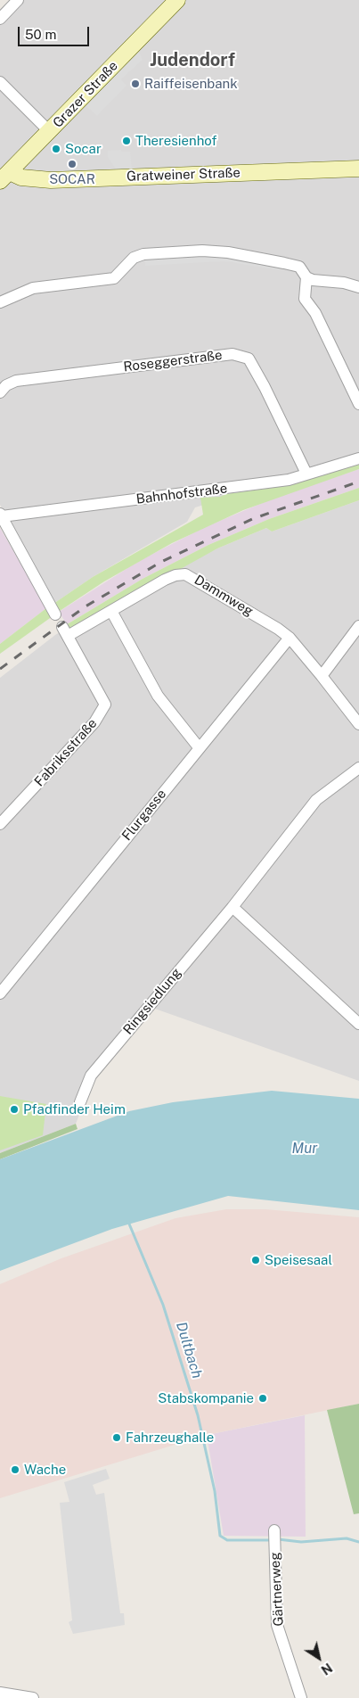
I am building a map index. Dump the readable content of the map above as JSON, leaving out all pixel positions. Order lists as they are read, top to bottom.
{
  "streets": {
    "main road": ["Grazer Straße", "Gratweiner Straße"],
    "street": [
      "Roseggerstraße",
      "Bahnhofstraße",
      "Dammweg",
      "Fabriksstraße",
      "Flurgasse",
      "Ringsiedlung",
      "Gärtnerweg"
    ]
  },
  "crossings": [
    ["Grazer Straße", "Gratweiner Straße"],
    ["Roseggerstraße", "Bahnhofstraße"],
    ["Dammweg", "Fabriksstraße"],
    ["Dammweg", "Flurgasse"]
  ],
  "districts": ["Judendorf"],
  "water": ["Mur", "Dultbach"],
  "places": [
    "Raiffeisenbank",
    "Theresienhof",
    "Socar",
    "SOCAR",
    "Pfadfinder Heim",
    "Speisesaal",
    "Stabskompanie",
    "Fahrzeughalle",
    "Wache"
  ],
  "scale_bar": "50 m",
  "north": "bottom right"
}
